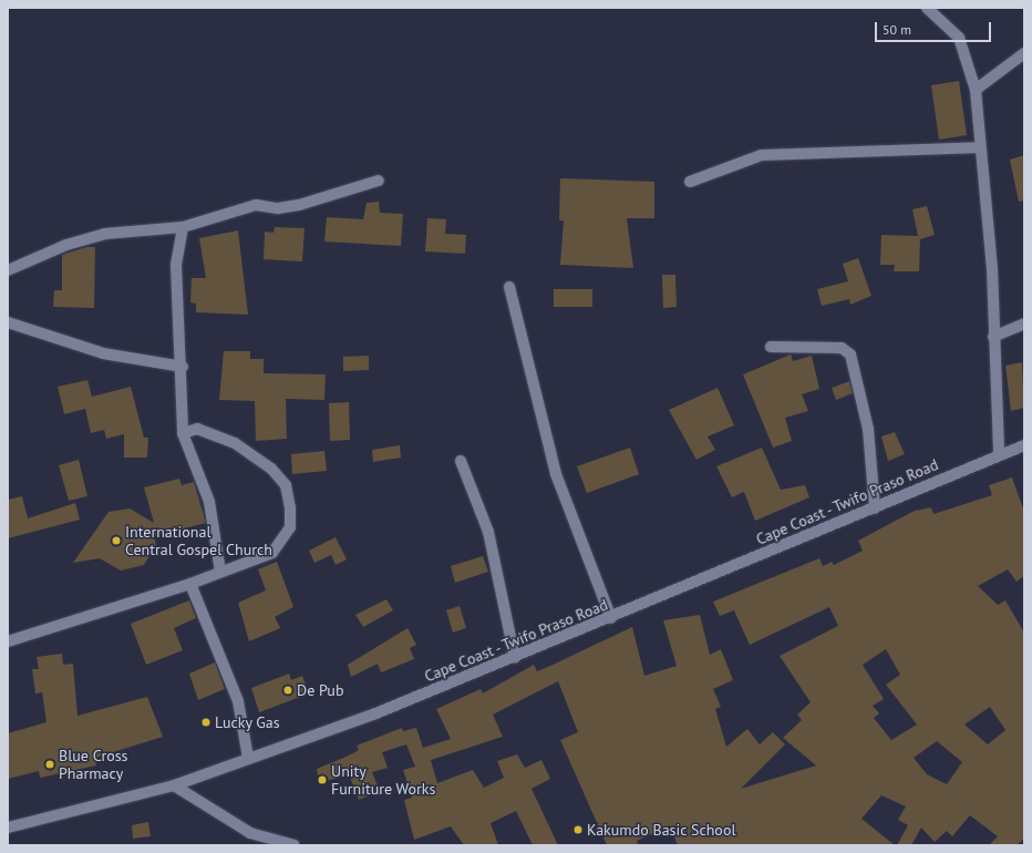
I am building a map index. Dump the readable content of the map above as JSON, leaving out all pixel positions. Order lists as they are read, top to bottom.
{
  "streets": {
    "street": ["Cape Coast - Twifo Praso Road"]
  },
  "places": [
    "International Central Gospel Church",
    "De Pub",
    "Lucky Gas",
    "Blue Cross Pharmacy",
    "Unity Furniture Works",
    "Kakumdo Basic School"
  ],
  "scale_bar": "50 m"
}
